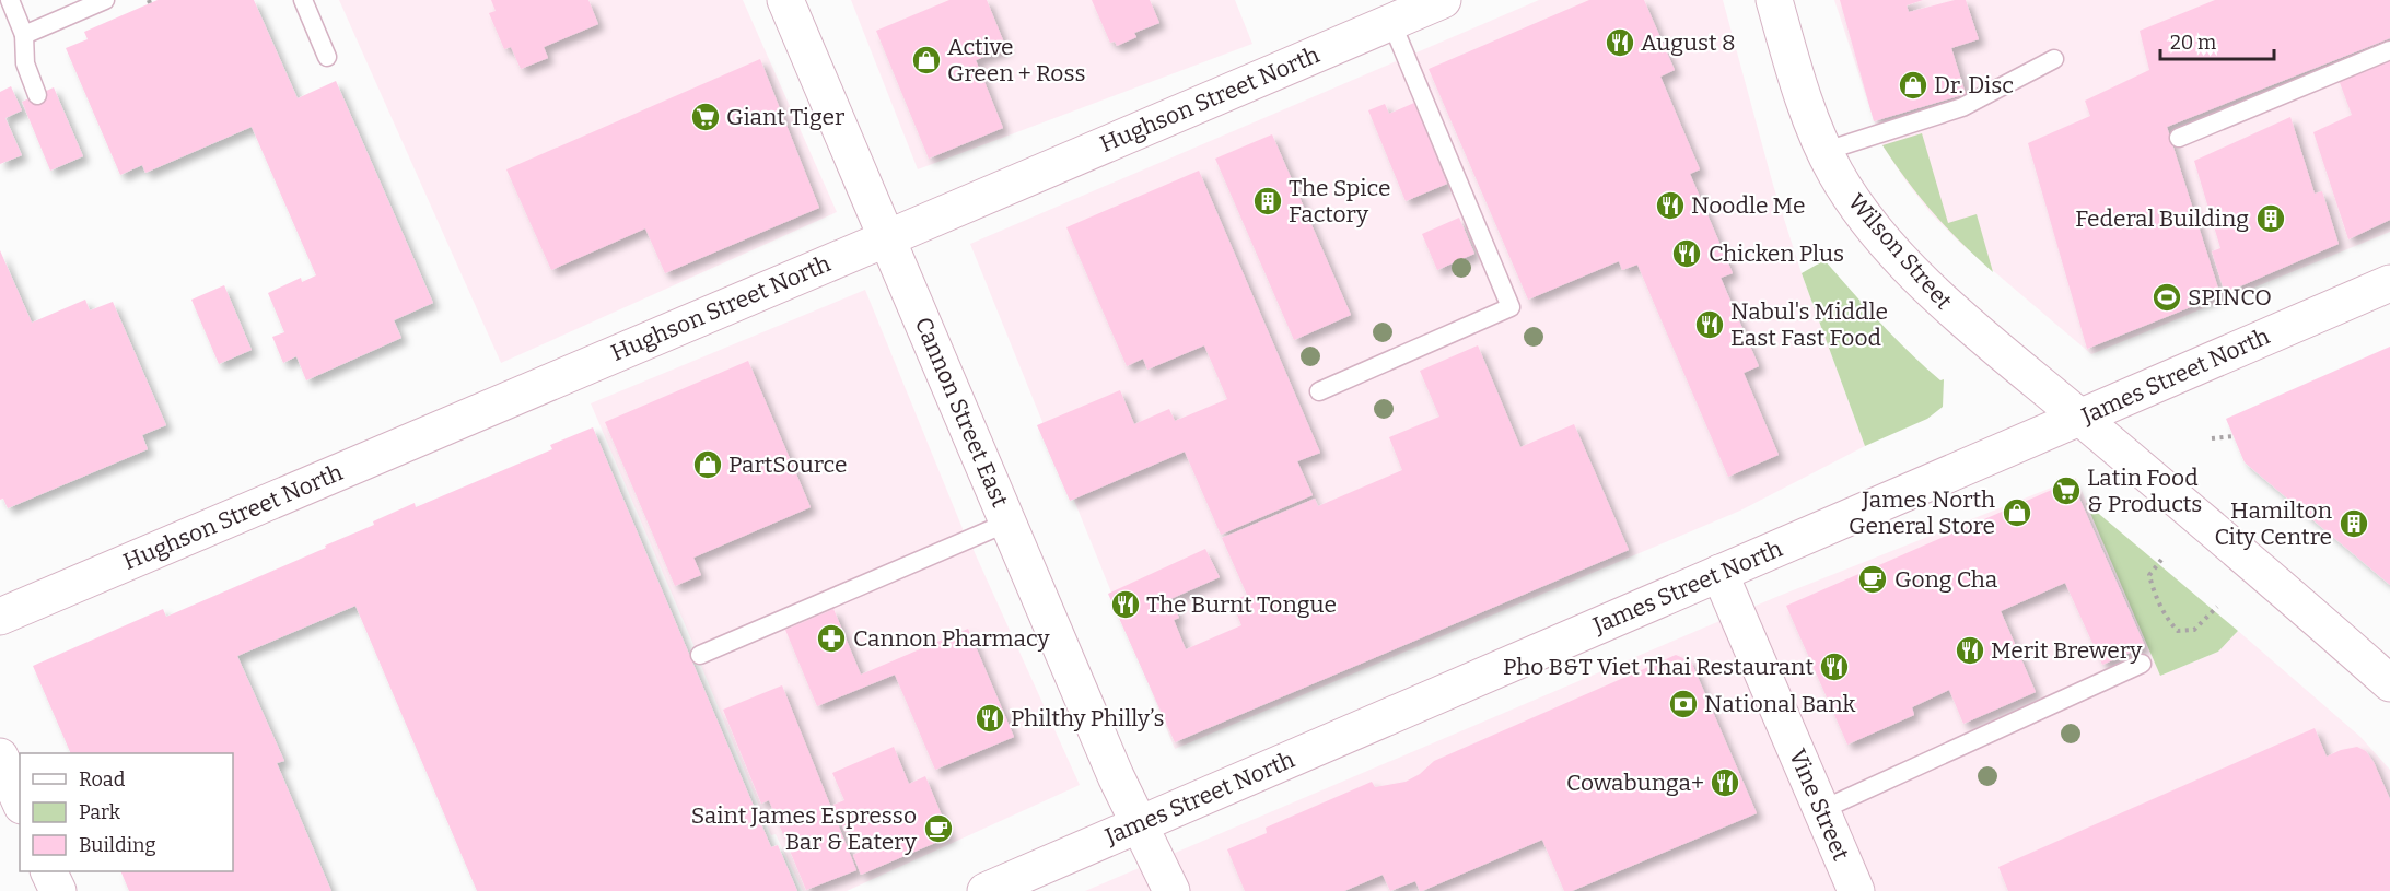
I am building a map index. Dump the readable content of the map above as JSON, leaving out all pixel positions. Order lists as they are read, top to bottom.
{
  "streets": {
    "main road": [
      "Hughson Street North",
      "Wilson Street",
      "James Street North",
      "Cannon Street East",
      "Vine Street"
    ]
  },
  "crossings": [
    ["Hughson Street North", "Cannon Street East"],
    ["Wilson Street", "James Street North"],
    ["James Street North", "Cannon Street East"],
    ["James Street North", "Vine Street"]
  ],
  "places": {
    "restaurant": [
      "August 8",
      "Noodle Me",
      "Chicken Plus",
      "Nabul's Middle East Fast Food",
      "The Burnt Tongue",
      "Merit Brewery",
      "Pho B&T Viet Thai Restaurant",
      "Philthy Philly’s",
      "Cowabunga+"
    ],
    "shop": [
      "Active Green + Ross",
      "Dr. Disc",
      "PartSource",
      "James North General Store"
    ],
    "supermarket": ["Giant Tiger", "Latin Food & Products"],
    "building": ["The Spice Factory", "Federal Building", "Hamilton City Centre"],
    "sports": ["SPINCO"],
    "cafe": ["Gong Cha", "Saint James Espresso Bar & Eatery"],
    "pharmacy": ["Cannon Pharmacy"],
    "bank": ["National Bank"]
  },
  "legend": ["Road", "Park", "Building"],
  "scale_bar": "20 m"
}
